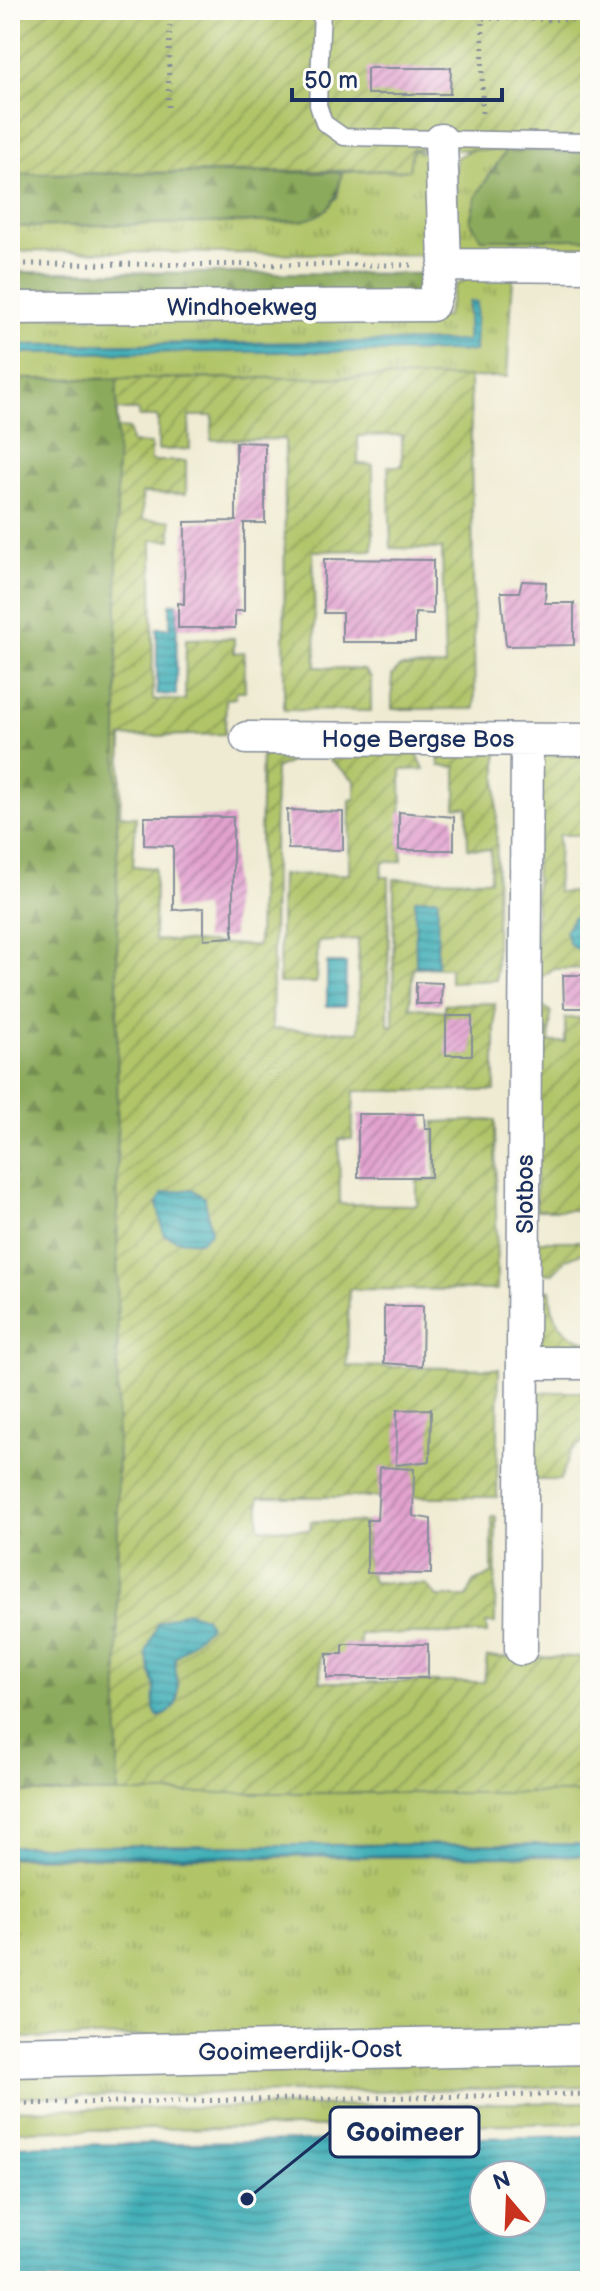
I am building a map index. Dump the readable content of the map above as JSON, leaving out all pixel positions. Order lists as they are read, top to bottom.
{
  "streets": {
    "street": [
      "Windhoekweg",
      "Hoge Bergse Bos",
      "Slotbos",
      "Gooimeerdijk-Oost"
    ]
  },
  "crossings": [
    ["Hoge Bergse Bos", "Slotbos"]
  ],
  "places": ["Gooimeer"],
  "scale_bar": "50 m",
  "north": "top"
}
